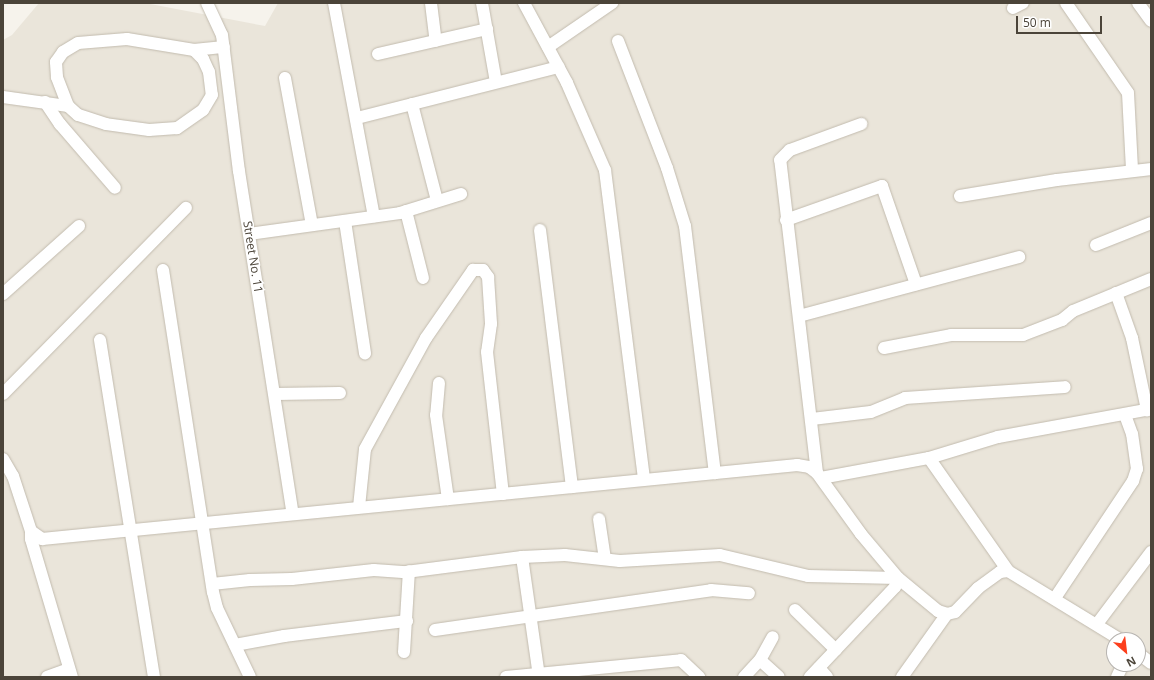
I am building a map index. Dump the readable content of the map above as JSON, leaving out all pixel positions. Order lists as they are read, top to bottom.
{
  "streets": {
    "street": ["Street No. 11"]
  },
  "scale_bar": "50 m",
  "north": "bottom right"
}
